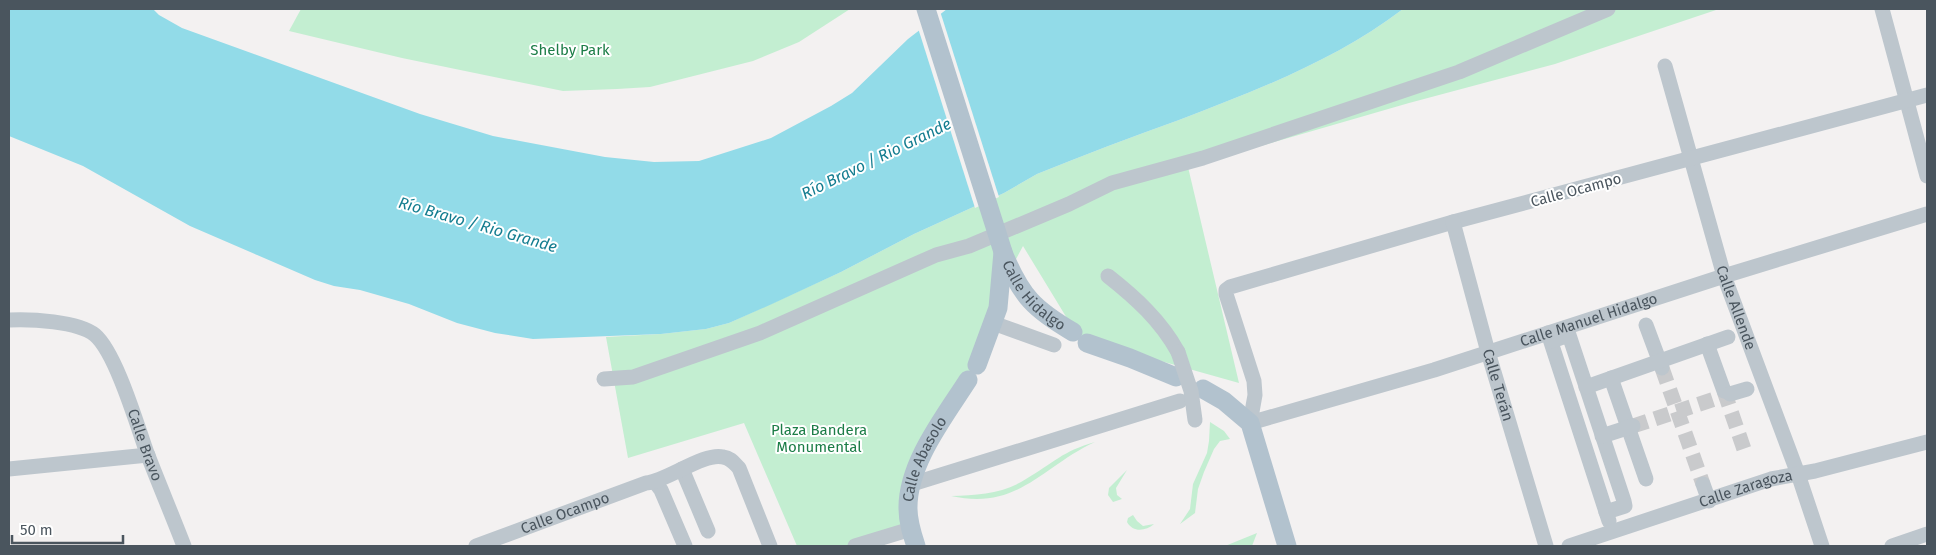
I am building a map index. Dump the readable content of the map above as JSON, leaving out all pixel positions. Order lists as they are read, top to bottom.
{
  "streets": {
    "main road": ["Calle Hidalgo", "Calle Abasolo"],
    "street": [
      "Calle Ocampo",
      "Calle Allende",
      "Calle Manuel Hidalgo",
      "Calle Terán",
      "Calle Bravo",
      "Calle Zaragoza"
    ]
  },
  "crossings": [
    ["Calle Ocampo", "Calle Allende"],
    ["Calle Ocampo", "Calle Manuel Hidalgo"],
    ["Calle Ocampo", "Calle Terán"],
    ["Calle Hidalgo", "Calle Abasolo"],
    ["Calle Allende", "Calle Manuel Hidalgo"],
    ["Calle Allende", "Calle Zaragoza"],
    ["Calle Manuel Hidalgo", "Calle Terán"]
  ],
  "water": ["Río Bravo / Rio Grande"],
  "parks": ["Shelby Park", "Plaza Bandera Monumental"],
  "scale_bar": "50 m"
}
